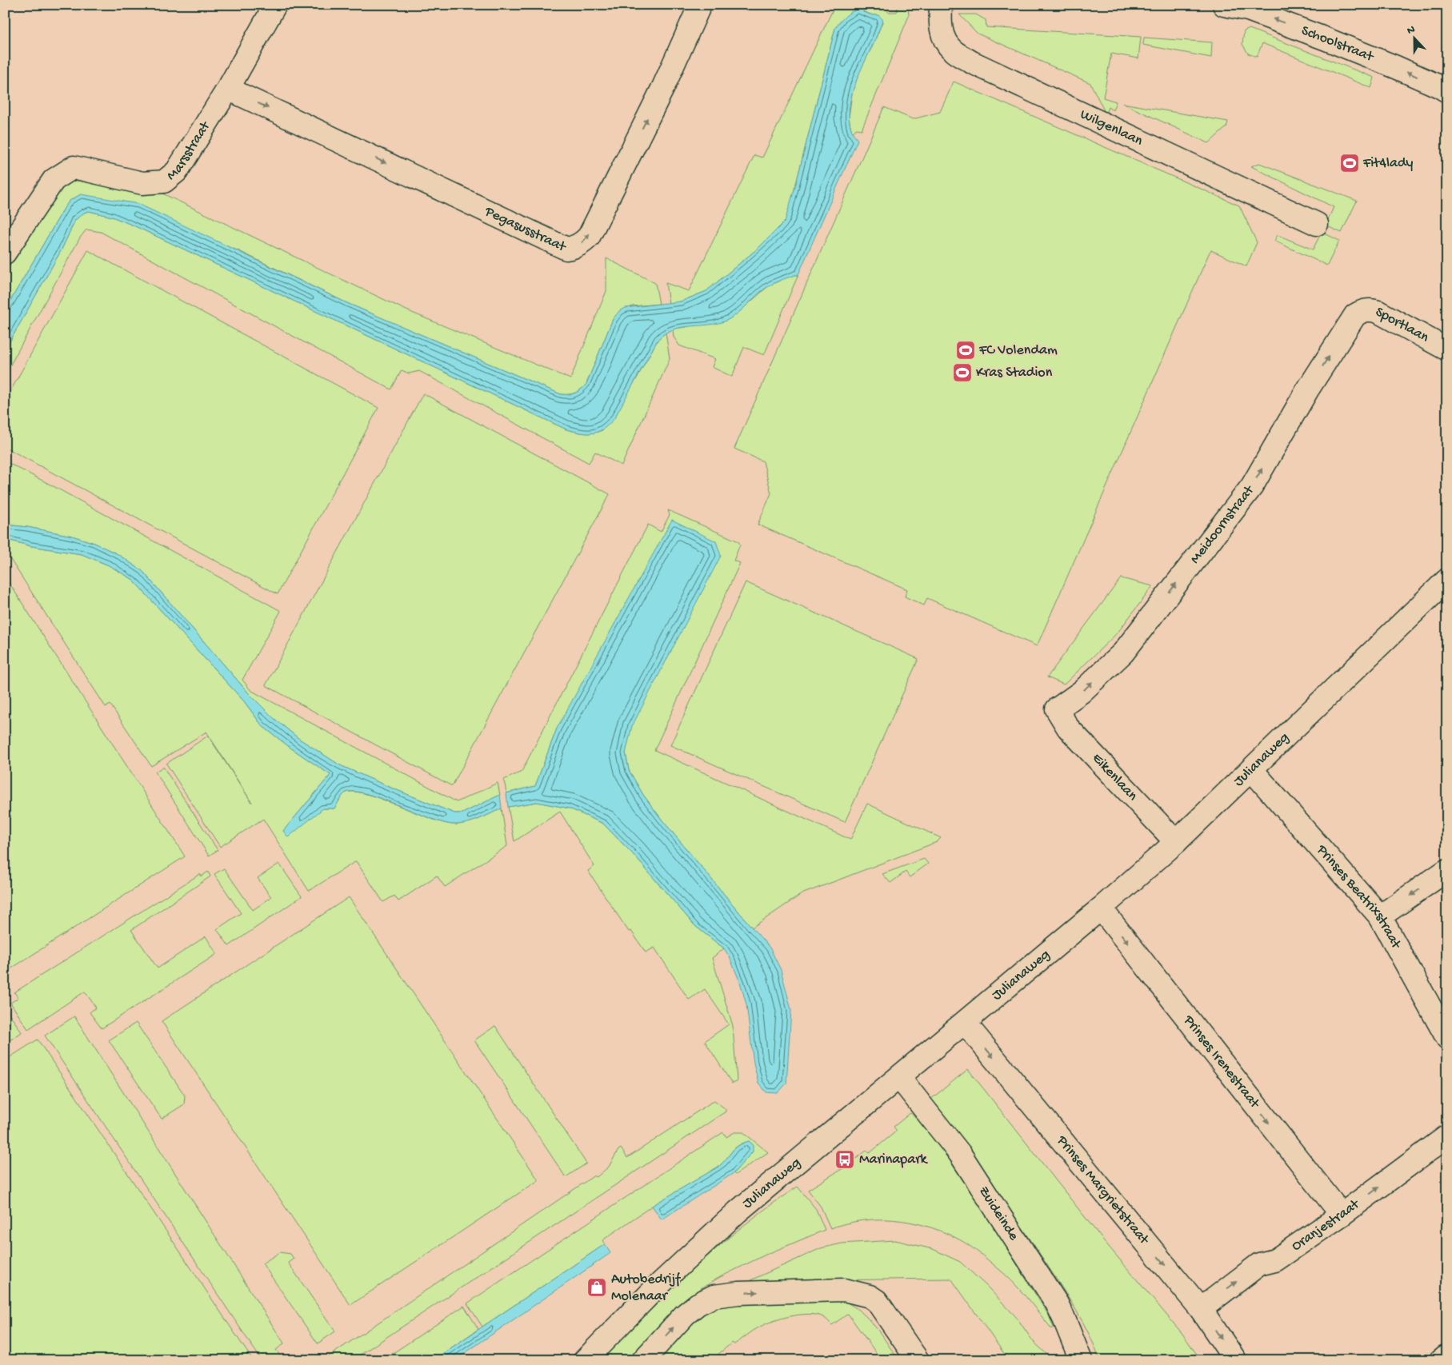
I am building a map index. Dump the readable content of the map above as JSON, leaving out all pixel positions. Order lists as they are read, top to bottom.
{
  "streets": {
    "street": [
      "Schoolstraat",
      "Wilgenlaan",
      "Marsstraat",
      "Pegasusstraat",
      "Sportlaan",
      "Meidoornstraat",
      "Julianaweg",
      "Eikenlaan",
      "Prinses Beatrixstraat",
      "Prinses Irenestraat",
      "Prinses Margrietstraat",
      "Zuideinde",
      "Oranjestraat"
    ]
  },
  "crossings": [
    ["Marsstraat", "Pegasusstraat"],
    ["Sportlaan", "Meidoornstraat"],
    ["Meidoornstraat", "Eikenlaan"],
    ["Julianaweg", "Eikenlaan"],
    ["Julianaweg", "Prinses Beatrixstraat"],
    ["Julianaweg", "Prinses Irenestraat"],
    ["Julianaweg", "Prinses Margrietstraat"],
    ["Julianaweg", "Zuideinde"],
    ["Prinses Irenestraat", "Oranjestraat"],
    ["Prinses Margrietstraat", "Oranjestraat"]
  ],
  "one_way": [
    "Schoolstraat",
    "Meidoornstraat",
    "Prinses Irenestraat",
    "Prinses Margrietstraat",
    "Oranjestraat"
  ],
  "places": {
    "sports": ["Fit4lady", "FC Volendam", "Kras Stadion"],
    "bus stop": ["Marinapark"],
    "shop": ["Autobedrijf Molenaar"]
  },
  "north": "top"
}
